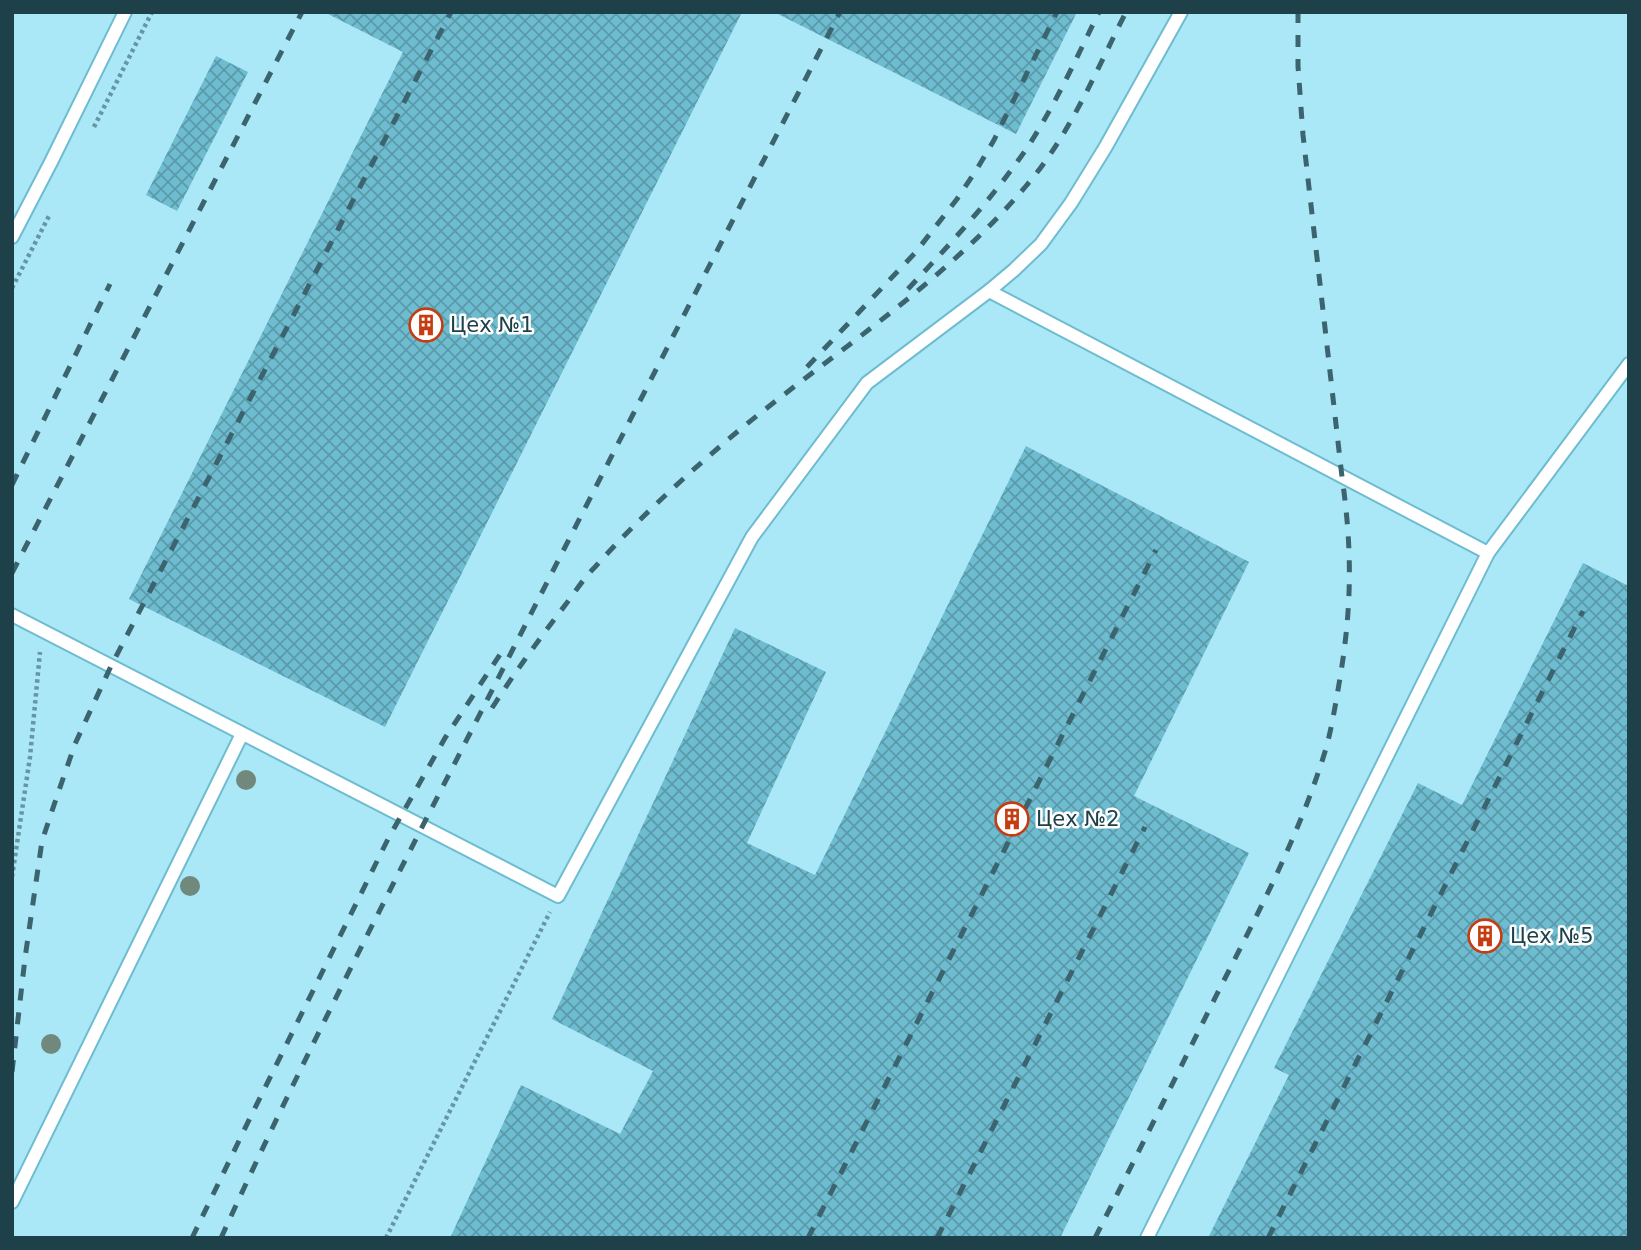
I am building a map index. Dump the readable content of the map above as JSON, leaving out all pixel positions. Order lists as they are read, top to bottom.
{
  "places": {
    "building": ["Цех №1", "Цех №2", "Цех №5"]
  }
}
